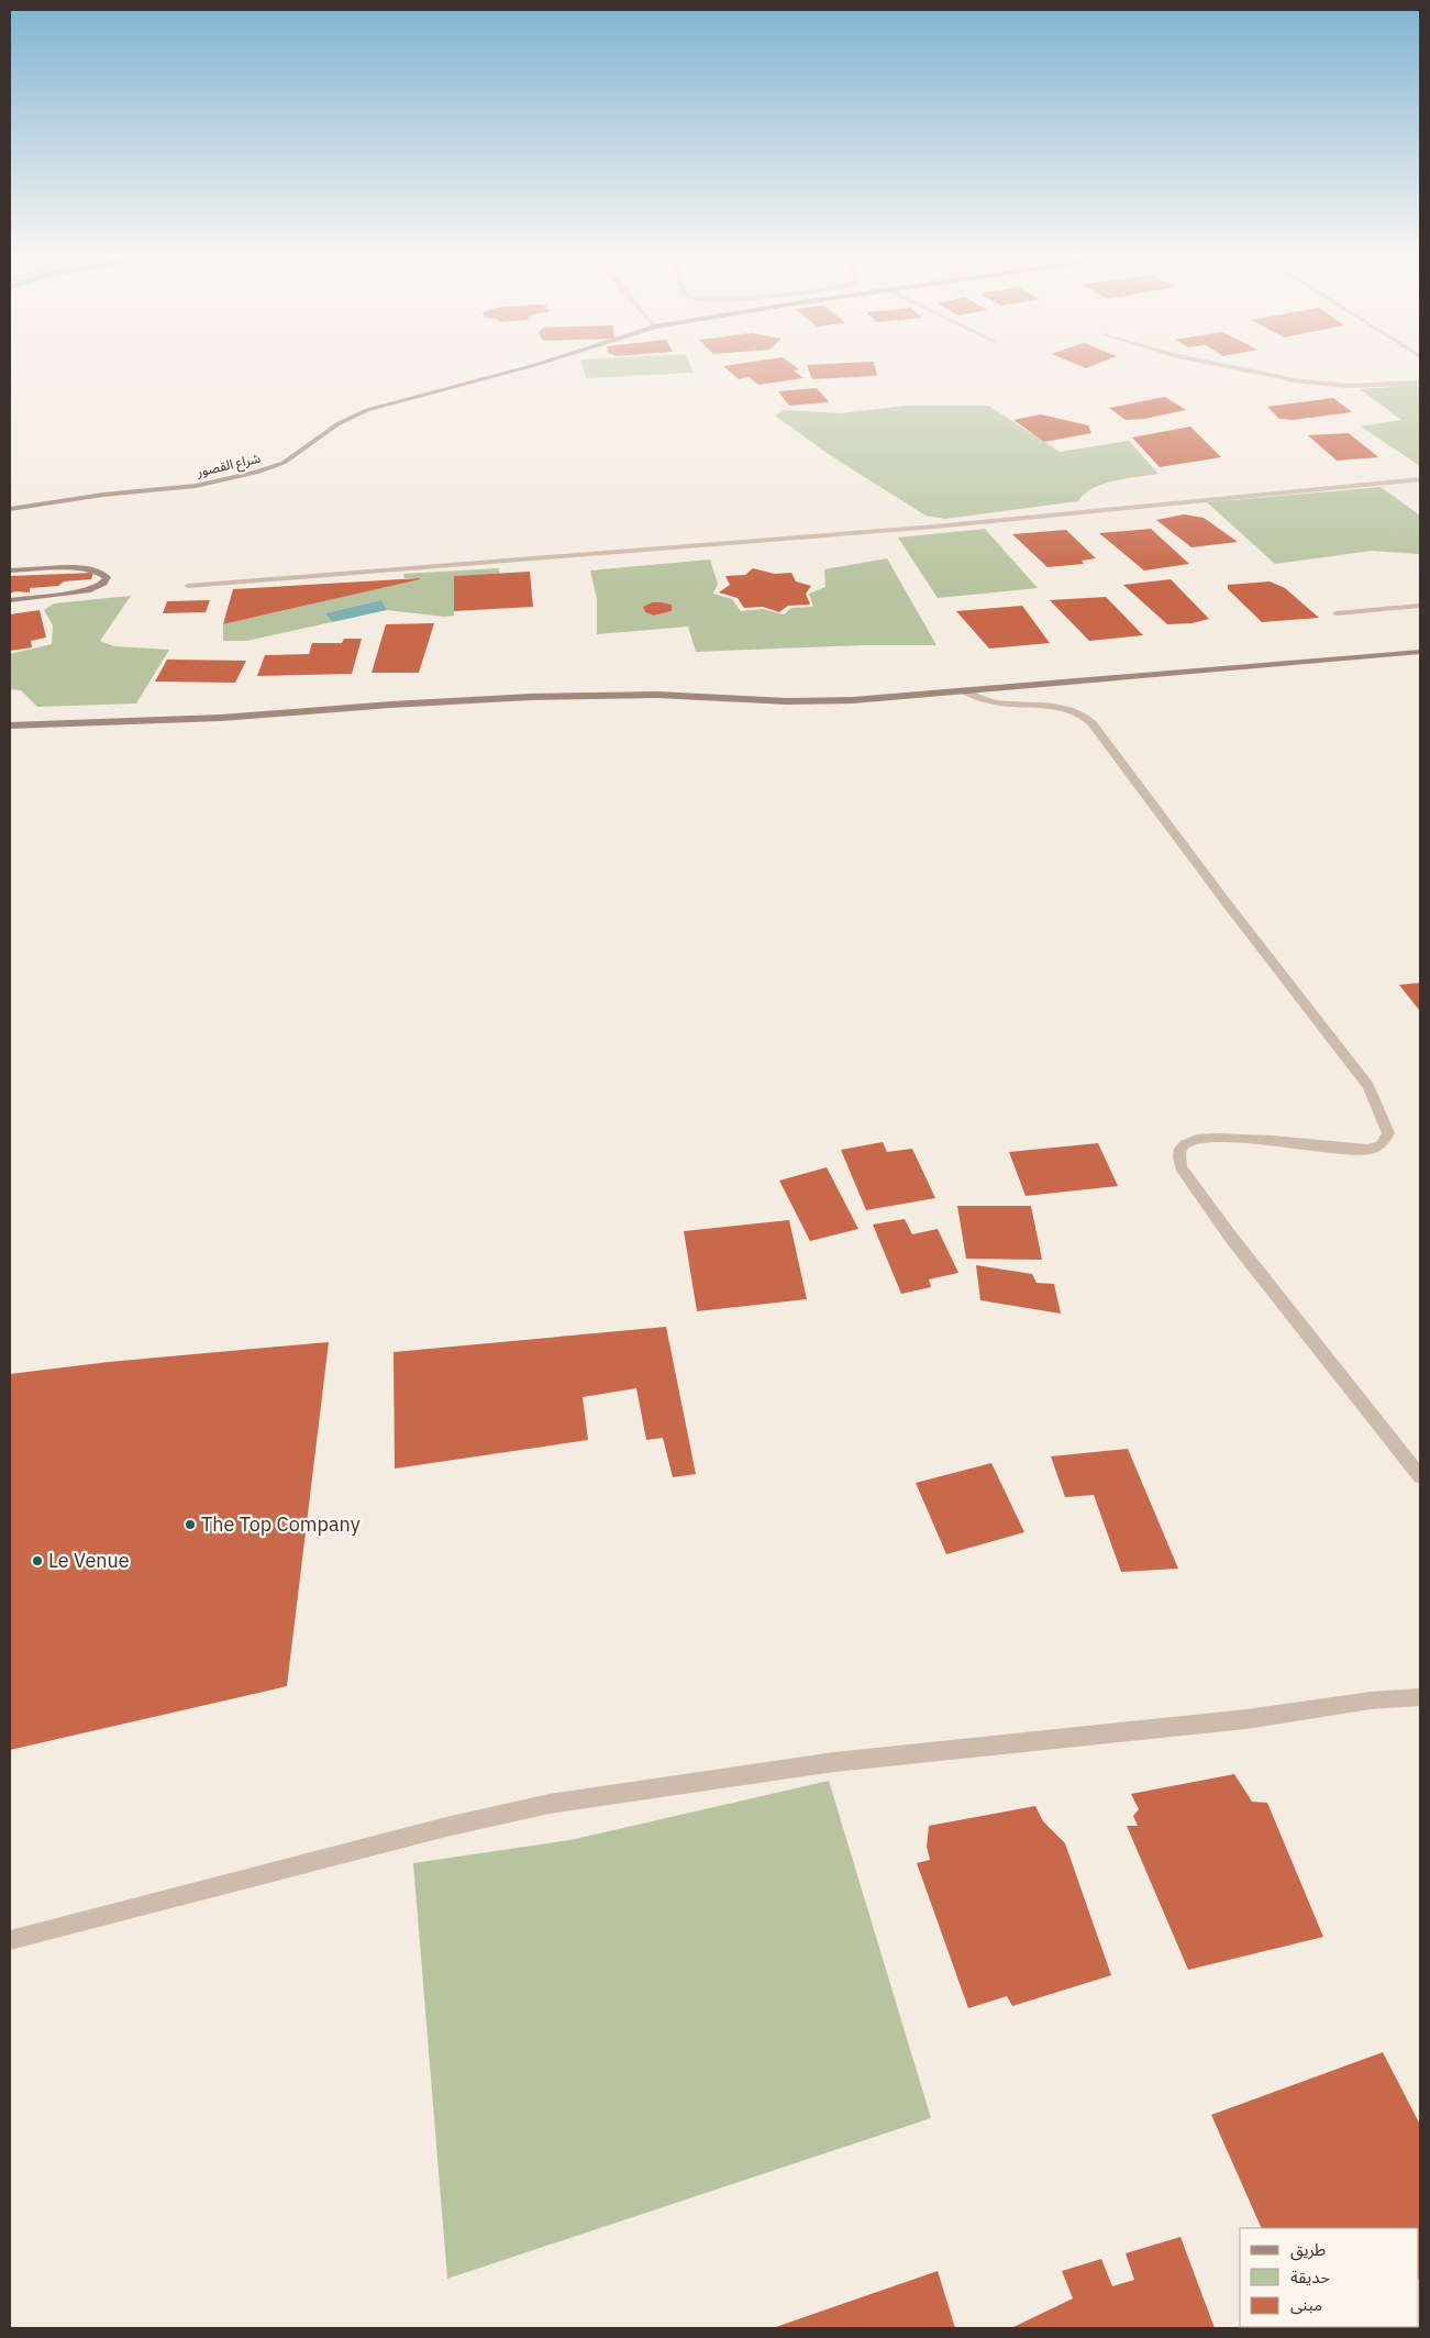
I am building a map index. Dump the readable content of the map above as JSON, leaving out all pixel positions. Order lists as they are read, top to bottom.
{
  "streets": {
    "street": ["شراع القصور"]
  },
  "places": ["The Top Company", "Le Venue"],
  "legend": ["طريق", "حديقة", "مبنى"]
}
